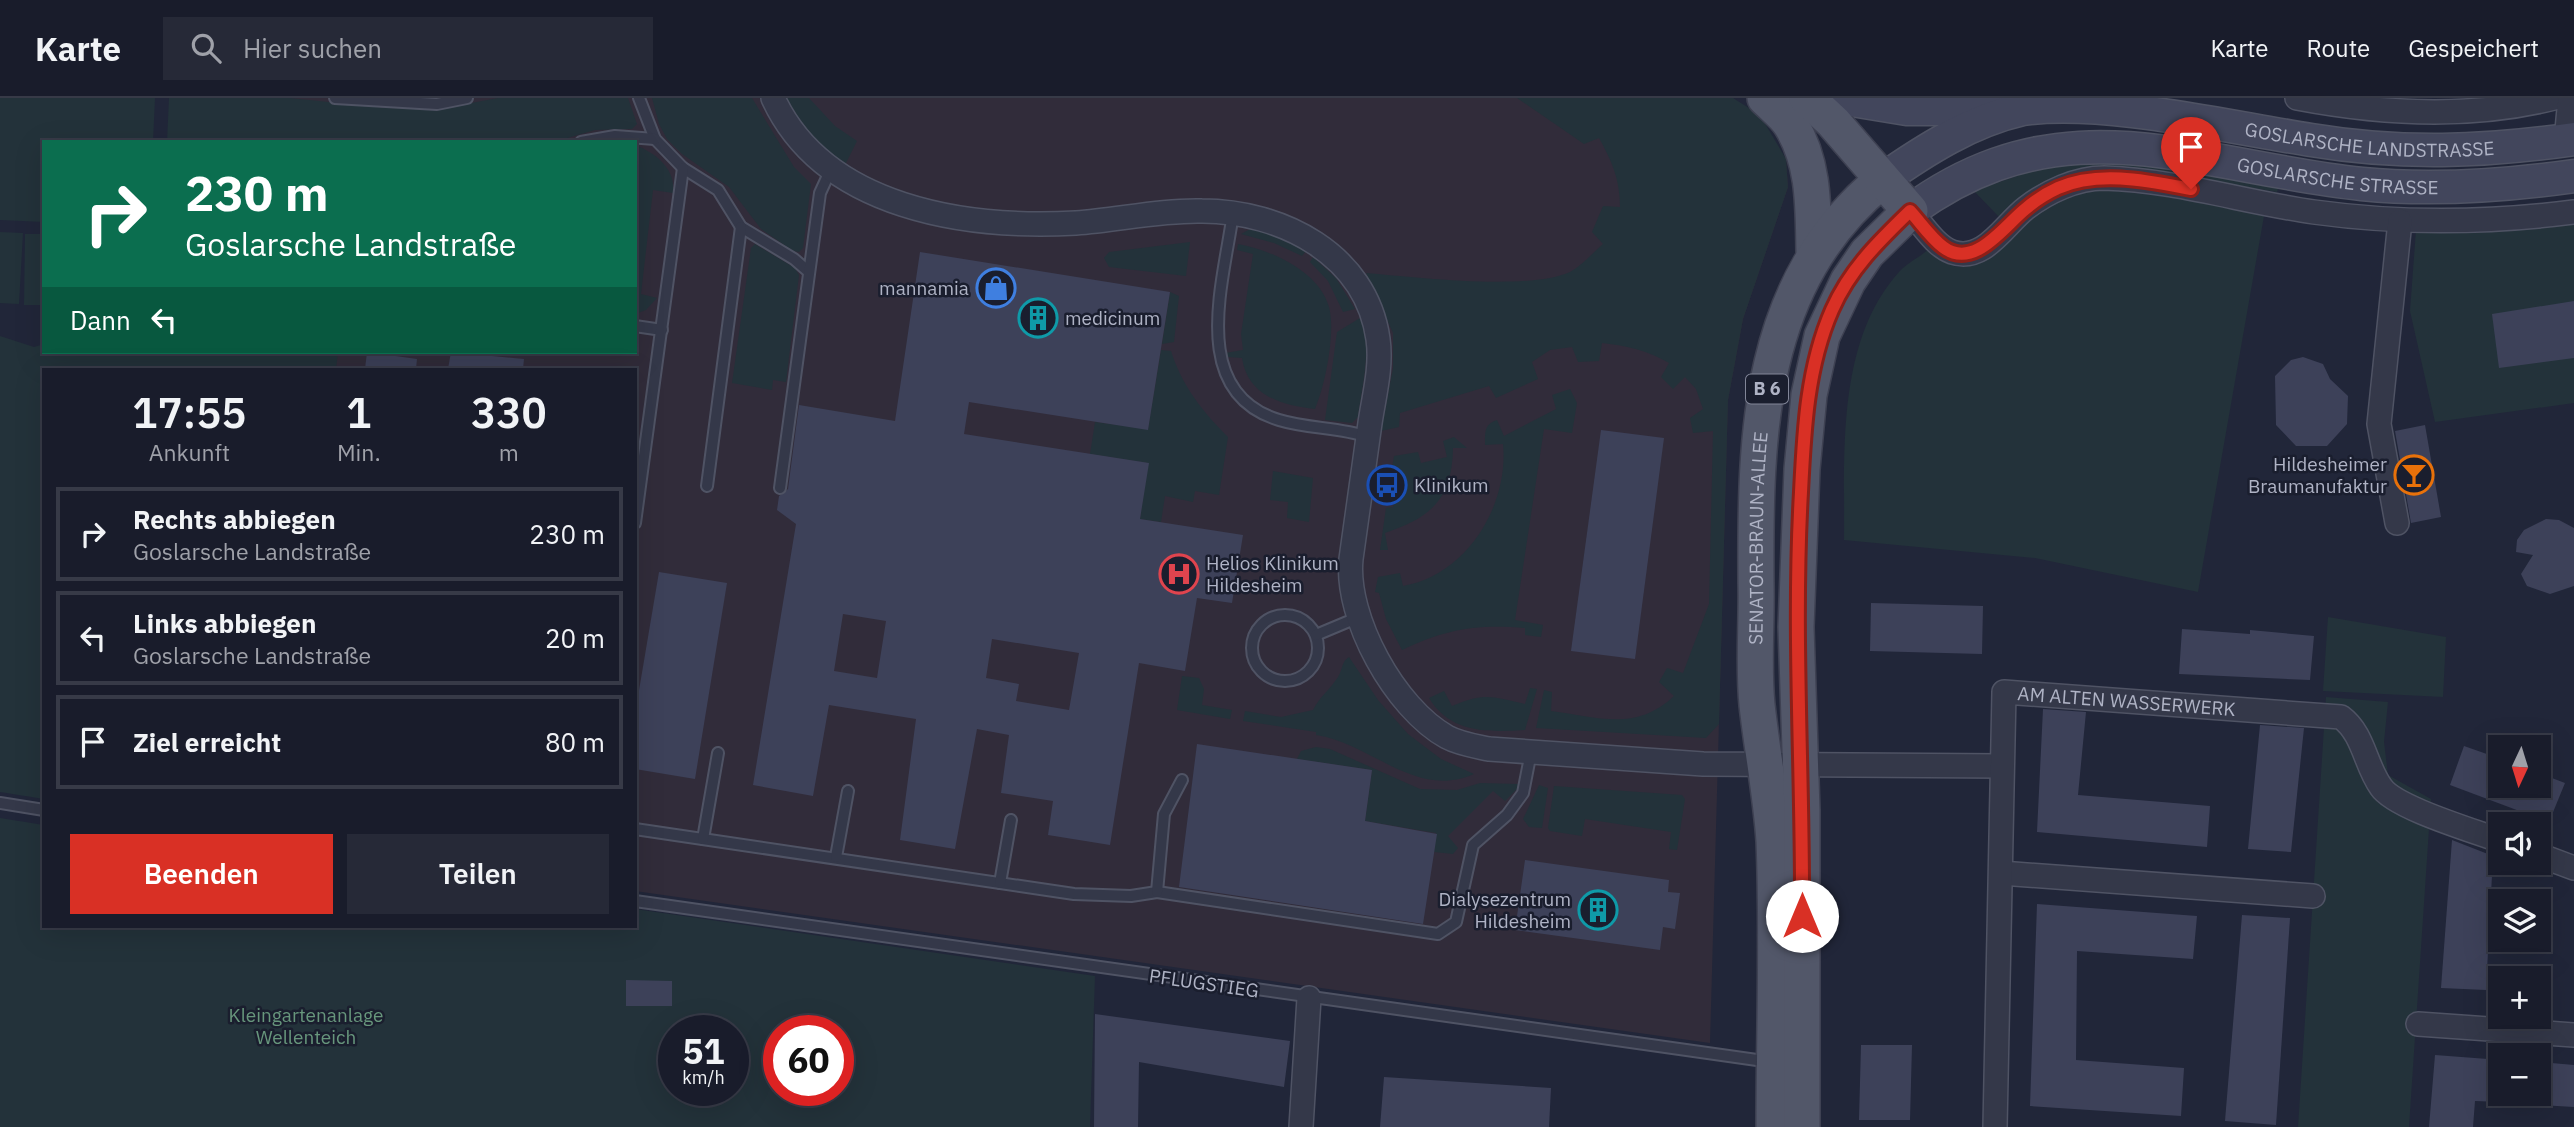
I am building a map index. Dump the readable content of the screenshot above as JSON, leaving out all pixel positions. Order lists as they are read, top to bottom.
{
  "streets": {
    "main road": [
      "GOSLARSCHE LANDSTRASSE",
      "GOSLARSCHE STRASSE",
      "B 6",
      "SENATOR-BRAUN-ALLEE"
    ],
    "street": ["AM ALTEN WASSERWERK"],
    "lane": ["PFLUGSTIEG"]
  },
  "crossings": [
    ["GOSLARSCHE LANDSTRASSE", "SENATOR-BRAUN-ALLEE"],
    ["GOSLARSCHE STRASSE", "SENATOR-BRAUN-ALLEE"],
    ["B 6", "SENATOR-BRAUN-ALLEE"],
    ["SENATOR-BRAUN-ALLEE", "PFLUGSTIEG"]
  ],
  "parks": ["Kleingartenanlage Wellenteich"],
  "places": {
    "shop": ["mannamia"],
    "building": ["medicinum", "Dialysezentrum Hildesheim"],
    "bar": ["Hildesheimer Braumanufaktur"],
    "bus stop": ["Klinikum"],
    "hospital": ["Helios Klinikum Hildesheim"]
  },
  "north": "bottom",
  "page": {
    "header": "Karte",
    "search": "Hier suchen",
    "nav": ["Karte", "Route", "Gespeichert"],
    "turn": ["230 m", "Goslarsche Landstraße"],
    "then": "Dann",
    "eta": [
      "17:55",
      "Ankunft",
      "1",
      "Min.",
      "330",
      "m"
    ],
    "list": [
      {
        "name": "Rechts abbiegen",
        "note": "Goslarsche Landstraße",
        "value": "230 m"
      },
      {
        "name": "Links abbiegen",
        "note": "Goslarsche Landstraße",
        "value": "20 m"
      },
      {
        "name": "Ziel erreicht",
        "value": "80 m"
      }
    ],
    "map_buttons": ["+", "−"],
    "buttons": ["Beenden", "Teilen"],
    "speed": "51 km/h",
    "limit": "60"
  }
}
